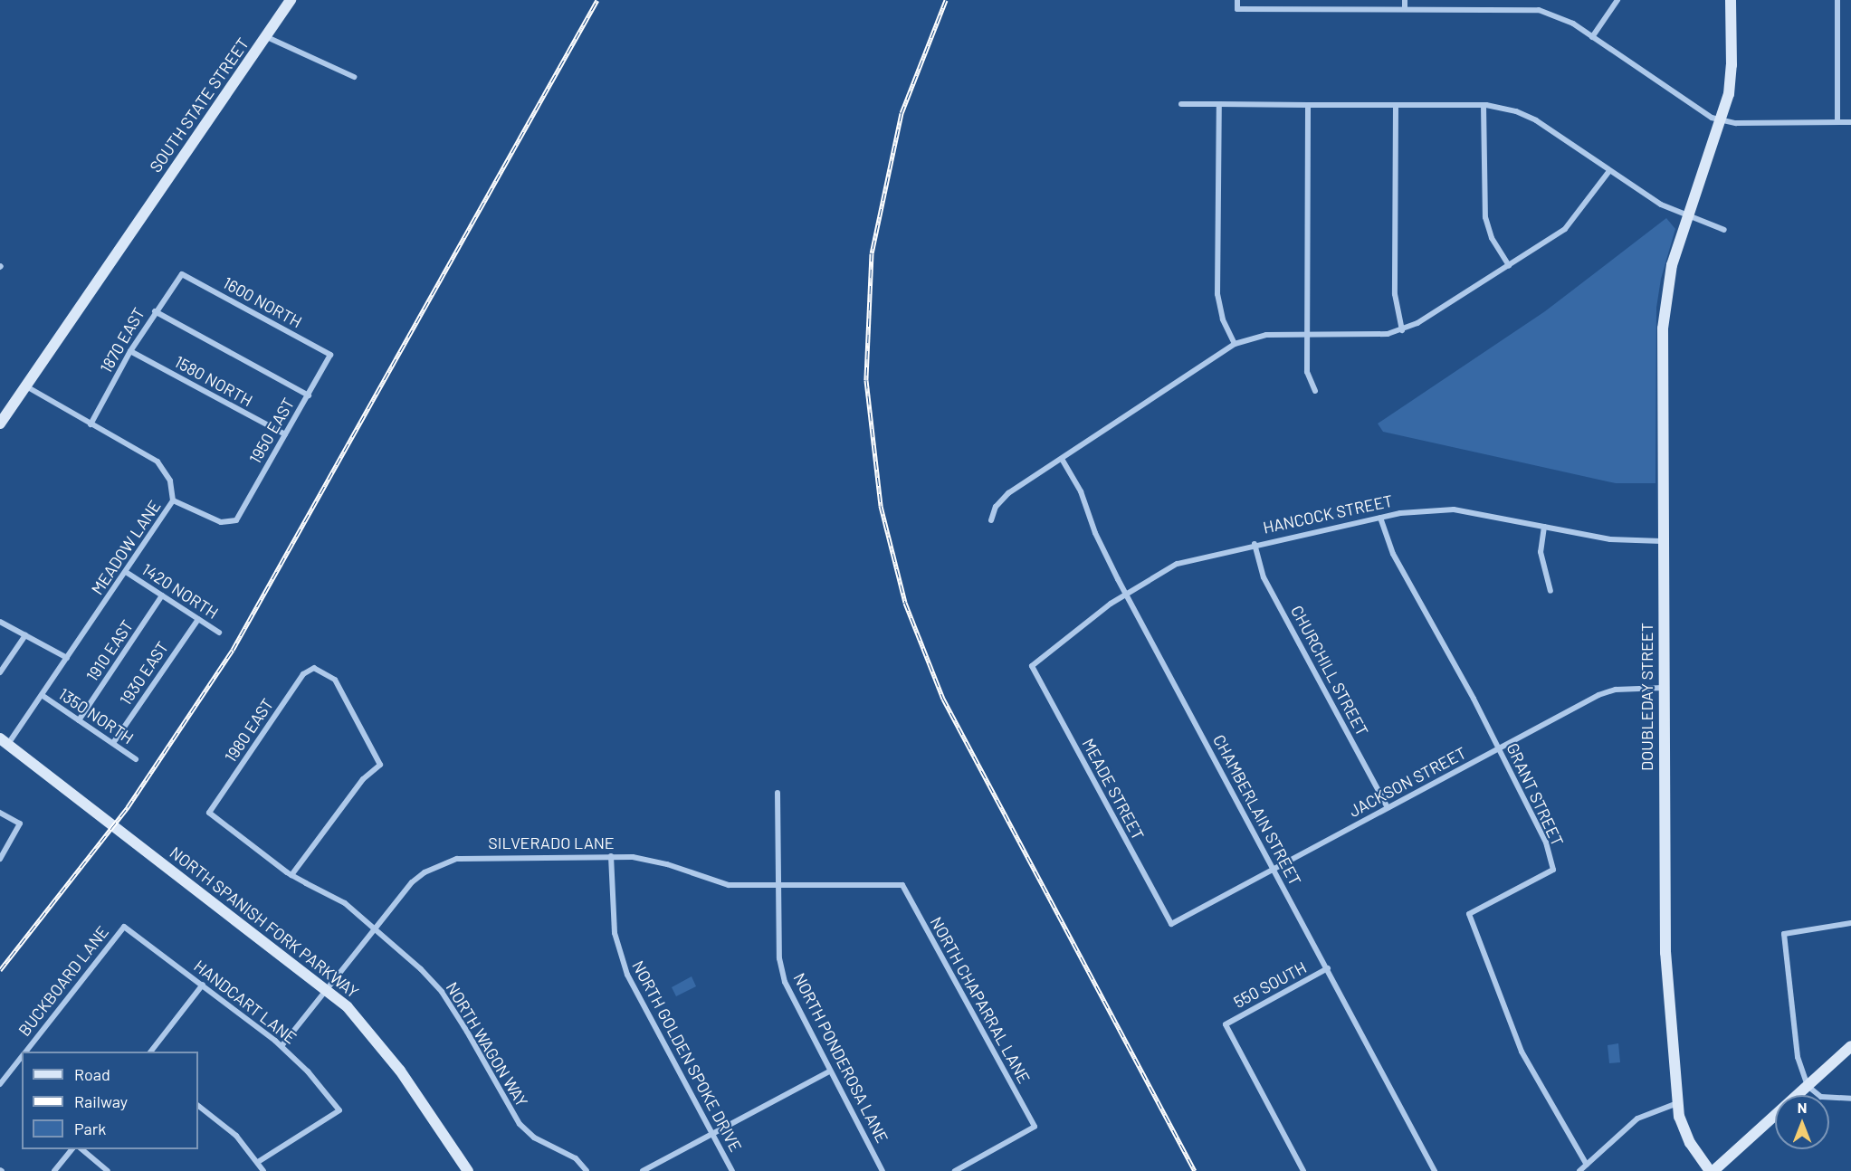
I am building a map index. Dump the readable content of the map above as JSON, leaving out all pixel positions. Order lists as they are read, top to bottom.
{
  "streets": {
    "street": [
      "SOUTH STATE STREET",
      "1600 NORTH",
      "1870 EAST",
      "1580 NORTH",
      "1950 EAST",
      "HANCOCK STREET",
      "MEADOW LANE",
      "1420 NORTH",
      "1910 EAST",
      "CHURCHILL STREET",
      "1930 EAST",
      "DOUBLEDAY STREET",
      "1350 NORTH",
      "1980 EAST",
      "JACKSON STREET",
      "MEADE STREET",
      "GRANT STREET",
      "CHAMBERLAIN STREET",
      "SILVERADO LANE",
      "NORTH SPANISH FORK PARKWAY",
      "BUCKBOARD LANE",
      "550 SOUTH",
      "NORTH CHAPARRAL LANE",
      "HANDCART LANE",
      "NORTH WAGON WAY",
      "NORTH GOLDEN SPOKE DRIVE",
      "NORTH PONDEROSA LANE"
    ]
  },
  "crossings": [
    ["SOUTH STATE STREET", "MEADOW LANE"],
    ["1600 NORTH", "1870 EAST"],
    ["1600 NORTH", "1950 EAST"],
    ["1870 EAST", "1580 NORTH"],
    ["1870 EAST", "MEADOW LANE"],
    ["1580 NORTH", "1950 EAST"],
    ["1950 EAST", "MEADOW LANE"],
    ["HANCOCK STREET", "CHURCHILL STREET"],
    ["HANCOCK STREET", "DOUBLEDAY STREET"],
    ["HANCOCK STREET", "MEADE STREET"],
    ["HANCOCK STREET", "GRANT STREET"],
    ["HANCOCK STREET", "CHAMBERLAIN STREET"],
    ["MEADOW LANE", "1420 NORTH"],
    ["MEADOW LANE", "1350 NORTH"],
    ["MEADOW LANE", "NORTH SPANISH FORK PARKWAY"],
    ["1420 NORTH", "1910 EAST"],
    ["1420 NORTH", "1930 EAST"],
    ["1910 EAST", "1350 NORTH"],
    ["CHURCHILL STREET", "JACKSON STREET"],
    ["1930 EAST", "1350 NORTH"],
    ["DOUBLEDAY STREET", "JACKSON STREET"],
    ["1980 EAST", "NORTH WAGON WAY"],
    ["JACKSON STREET", "MEADE STREET"],
    ["JACKSON STREET", "GRANT STREET"],
    ["JACKSON STREET", "CHAMBERLAIN STREET"],
    ["CHAMBERLAIN STREET", "550 SOUTH"],
    ["SILVERADO LANE", "NORTH SPANISH FORK PARKWAY"],
    ["SILVERADO LANE", "NORTH CHAPARRAL LANE"],
    ["SILVERADO LANE", "HANDCART LANE"],
    ["SILVERADO LANE", "NORTH WAGON WAY"],
    ["SILVERADO LANE", "NORTH GOLDEN SPOKE DRIVE"],
    ["SILVERADO LANE", "NORTH PONDEROSA LANE"],
    ["BUCKBOARD LANE", "HANDCART LANE"]
  ],
  "legend": ["Road", "Railway", "Park"],
  "north": "top"
}
